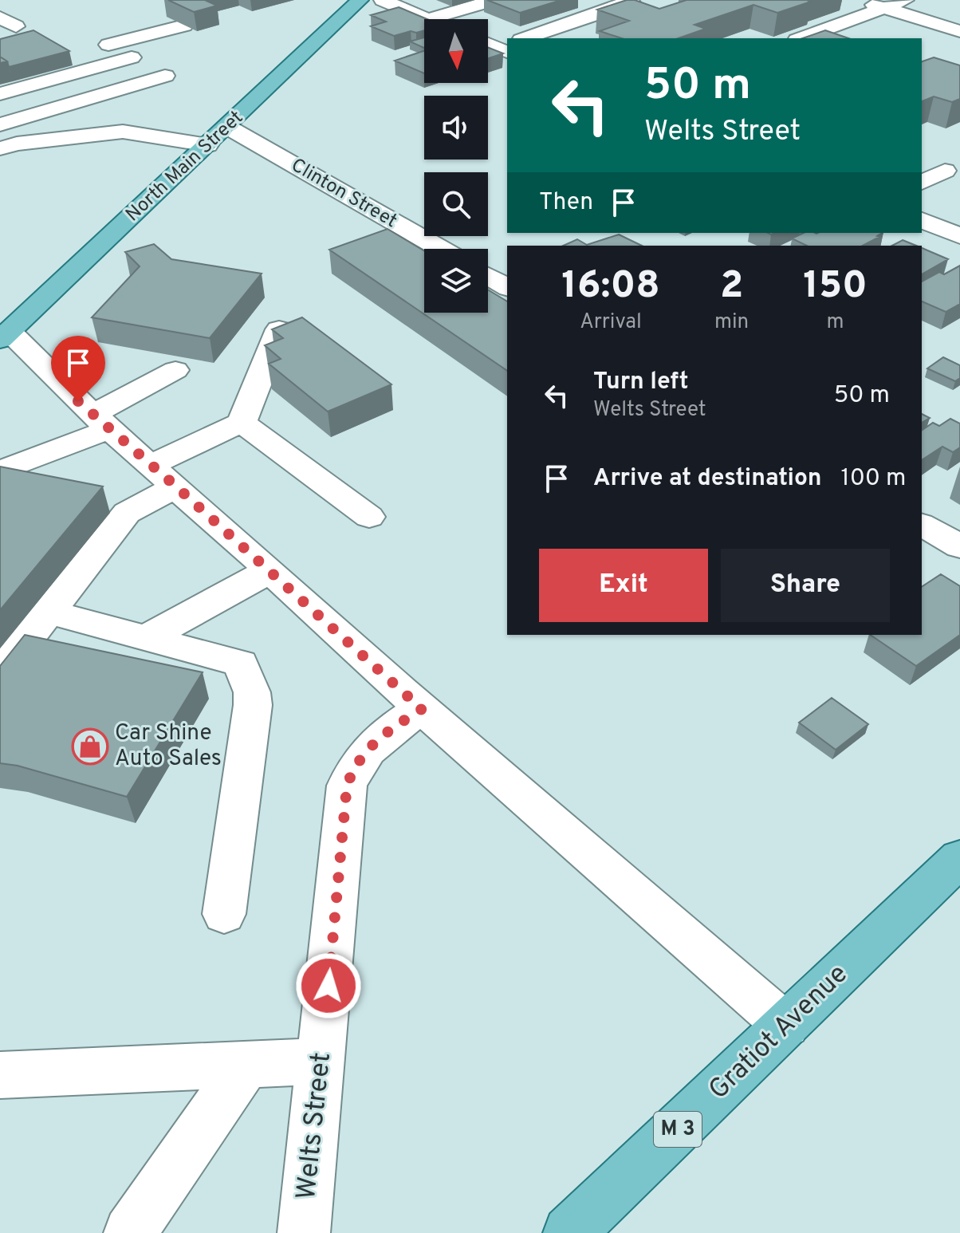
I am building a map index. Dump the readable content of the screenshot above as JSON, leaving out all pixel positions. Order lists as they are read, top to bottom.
{
  "streets": {
    "main road": ["North Main Street", "Gratiot Avenue", "M 3"],
    "street": ["Clinton Street", "Welts Street"]
  },
  "crossings": [
    ["North Main Street", "Clinton Street"]
  ],
  "places": {
    "shop": ["Car Shine Auto Sales"]
  },
  "north": "bottom",
  "page": {
    "turn": ["50 m", "Welts Street"],
    "then": "Then",
    "eta": [
      "16:08",
      "Arrival",
      "2",
      "min",
      "150",
      "m"
    ],
    "list": [
      {
        "name": "Turn left",
        "note": "Welts Street",
        "value": "50 m"
      },
      {
        "name": "Arrive at destination",
        "value": "100 m"
      }
    ],
    "buttons": ["Exit", "Share"]
  }
}
